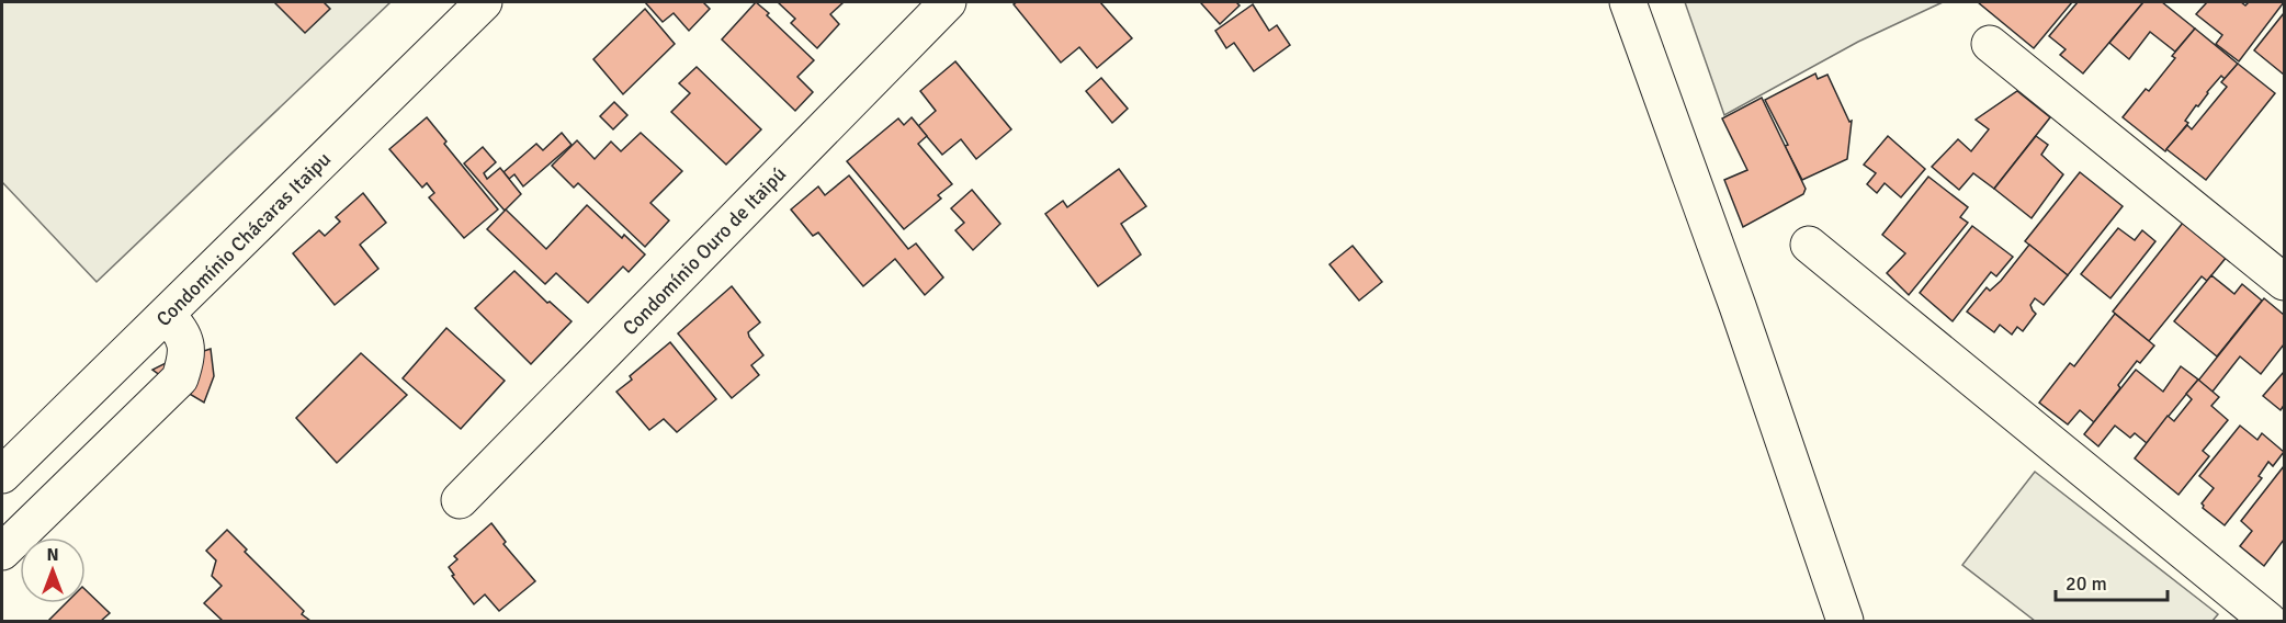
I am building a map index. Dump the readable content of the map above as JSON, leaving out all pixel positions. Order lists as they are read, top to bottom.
{
  "streets": {
    "street": ["Condomínio Chácaras Itaipu", "Condomínio Ouro de Itaipú"]
  },
  "scale_bar": "20 m",
  "north": "top"
}
